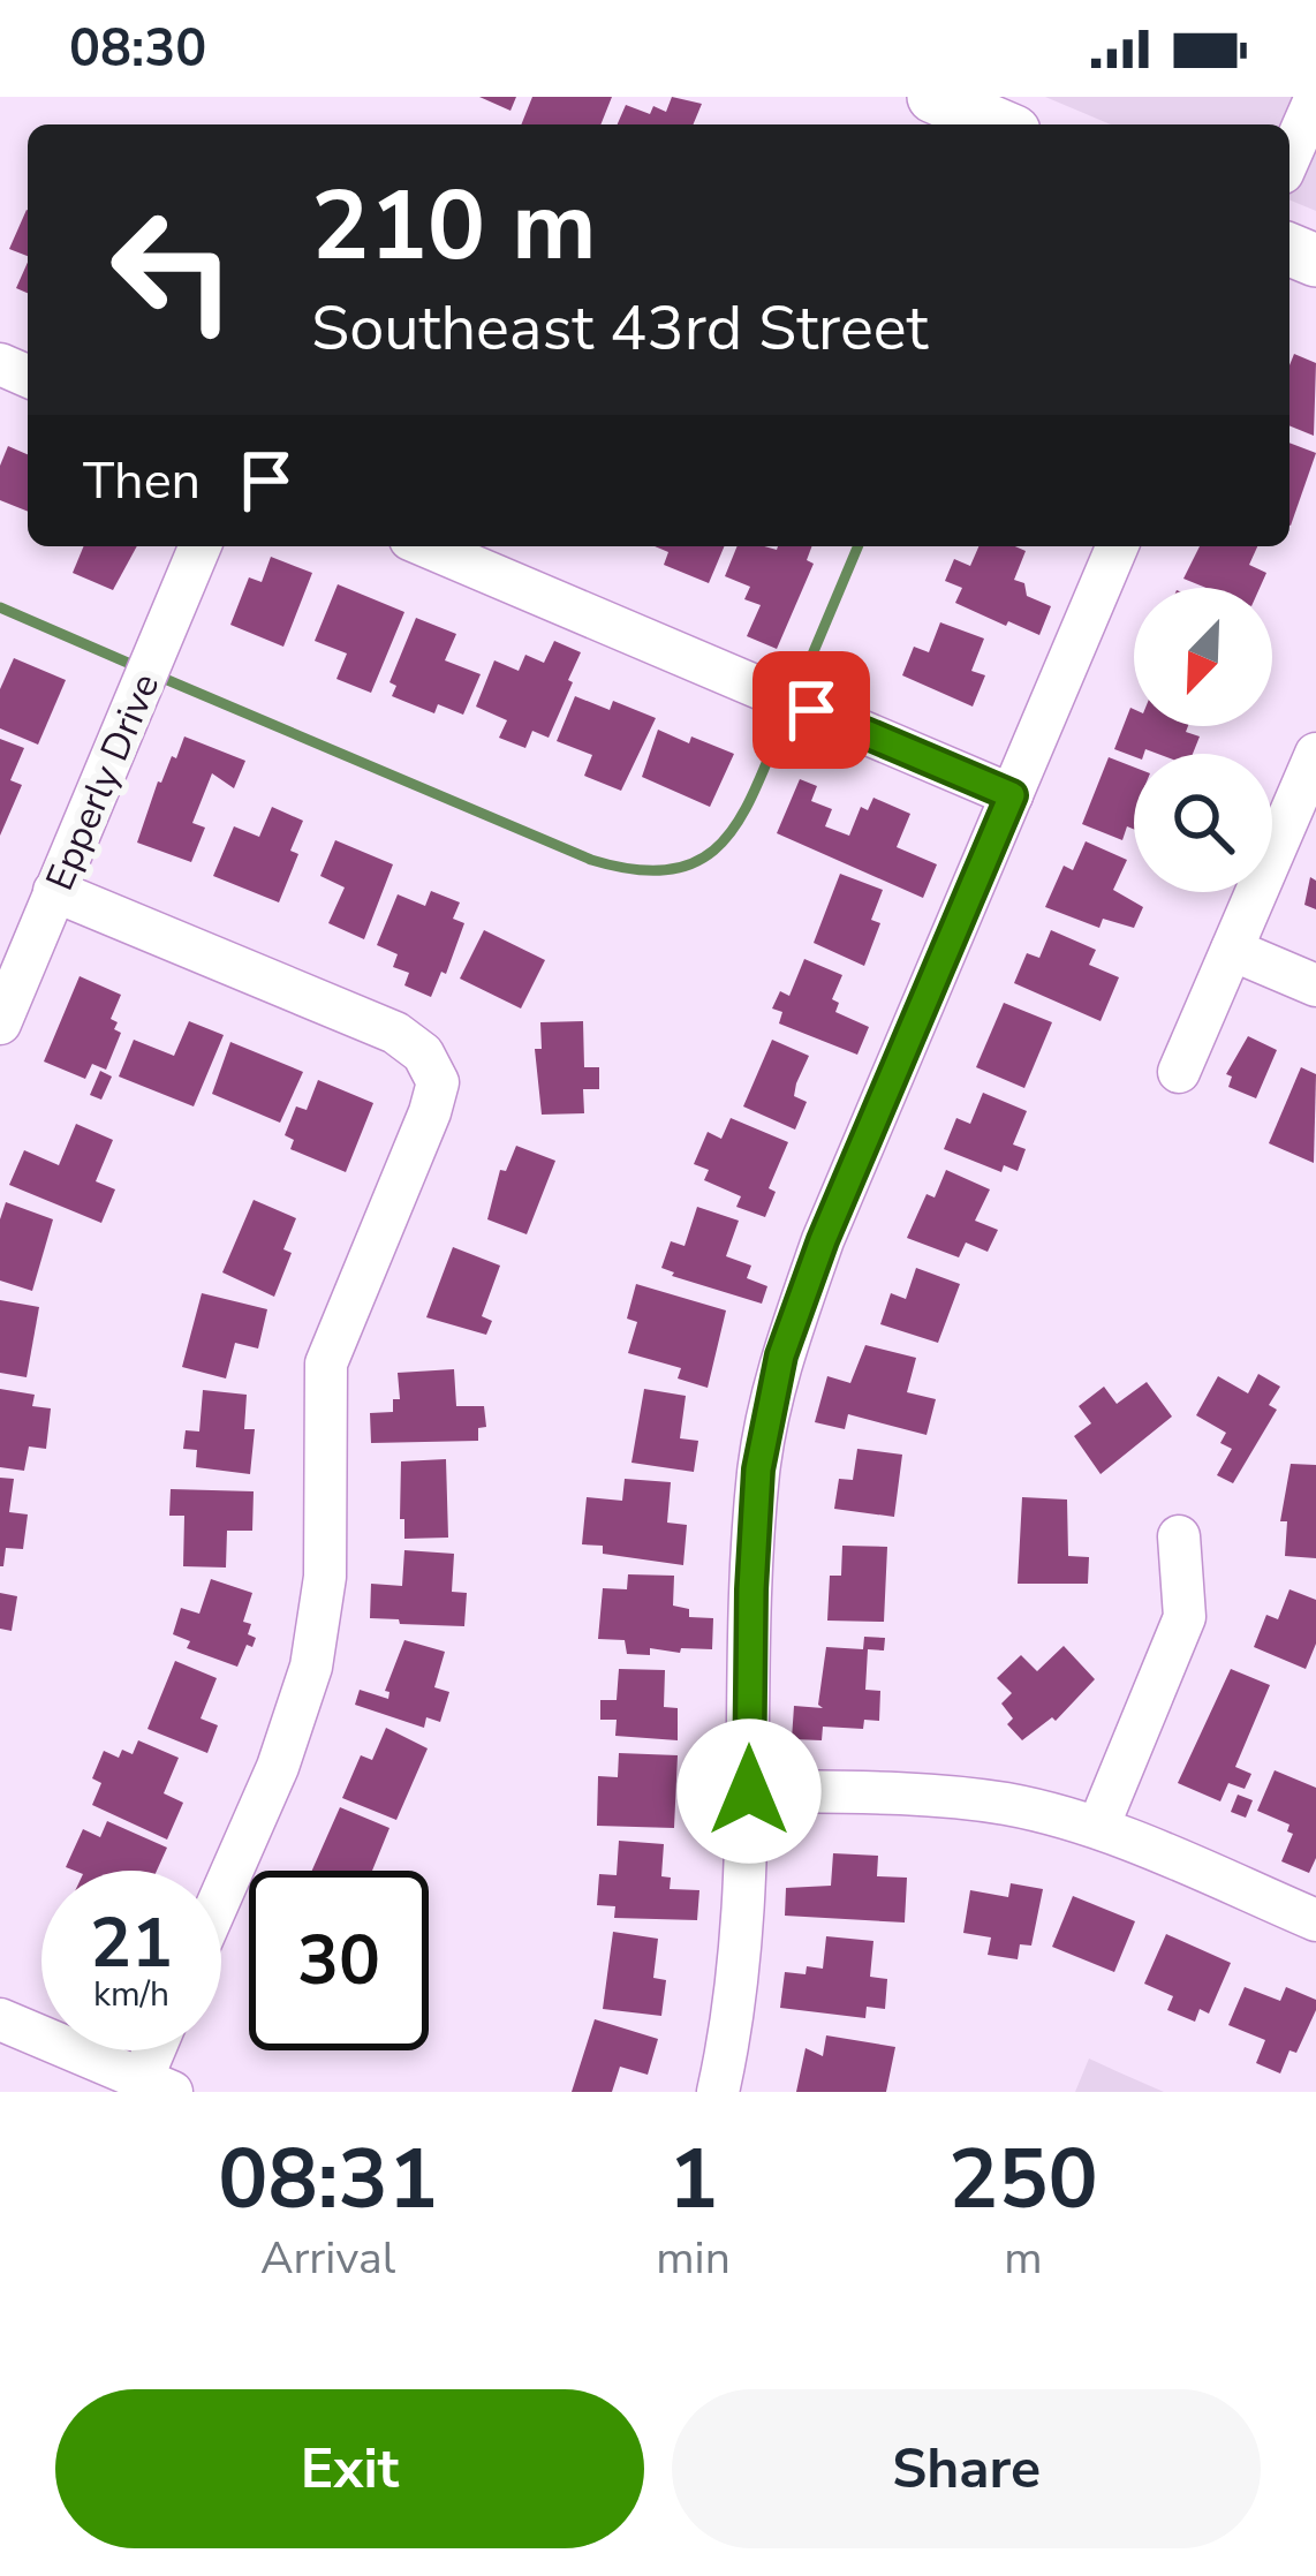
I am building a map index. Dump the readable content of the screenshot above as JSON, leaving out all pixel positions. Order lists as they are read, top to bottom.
{
  "streets": {
    "street": ["Epperly Drive"]
  },
  "north": "bottom left",
  "page": {
    "status": "08:30",
    "turn": ["210 m", "Southeast 43rd Street"],
    "then": "Then",
    "speed": "21 km/h",
    "limit": "30",
    "eta": [
      "08:31",
      "Arrival",
      "1",
      "min",
      "250",
      "m"
    ],
    "buttons": ["Exit", "Share"]
  }
}
